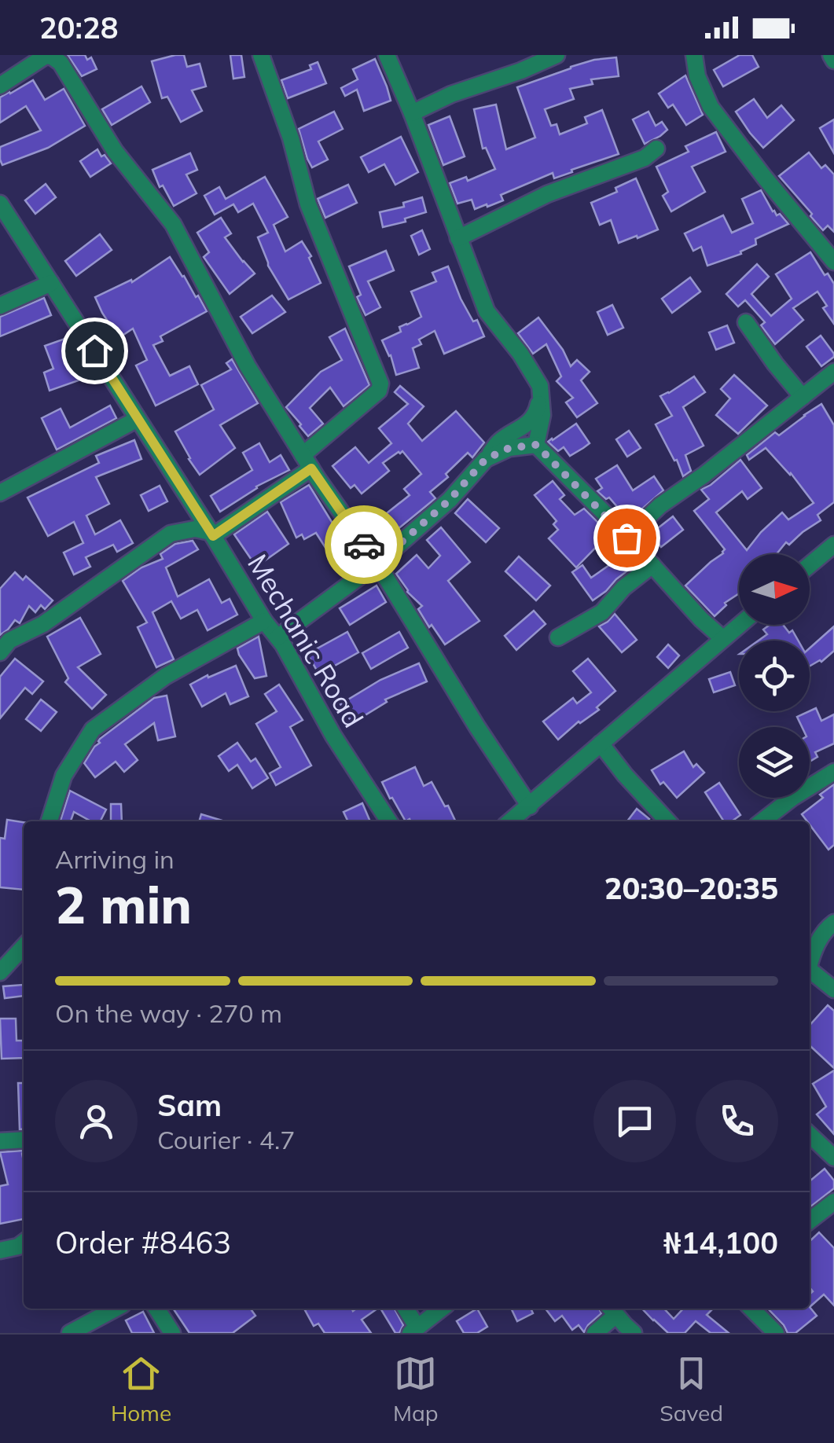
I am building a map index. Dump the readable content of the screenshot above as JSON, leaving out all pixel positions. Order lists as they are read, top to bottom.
{
  "streets": {
    "street": ["Mechanic Road"]
  },
  "north": "right",
  "page": {
    "status": "20:28",
    "heading": ["2 min", "Arriving in", "20:30–20:35"],
    "panel": [
      "Sam",
      "Courier · 4.7",
      "Order #8463",
      "₦14,100"
    ],
    "bar": "On the way · 270 m",
    "tabs": ["Home", "Map", "Saved"]
  }
}
